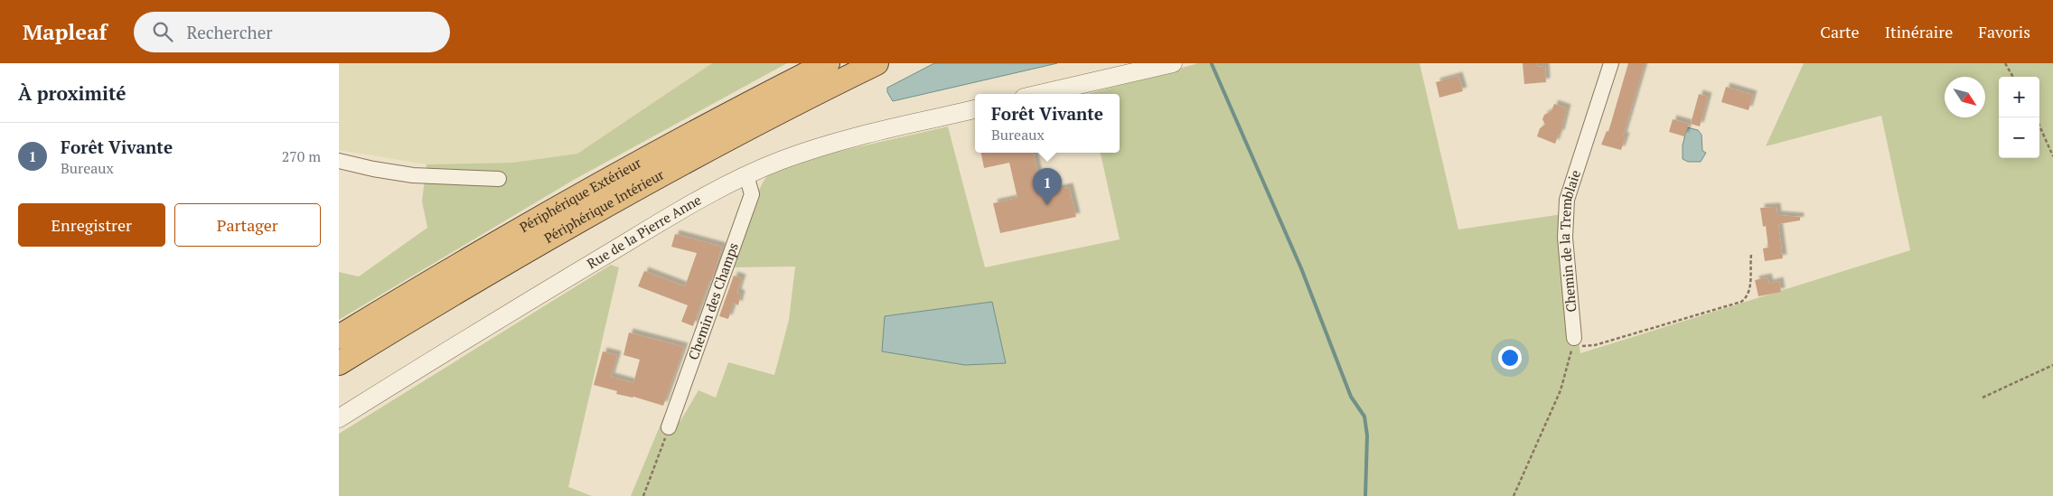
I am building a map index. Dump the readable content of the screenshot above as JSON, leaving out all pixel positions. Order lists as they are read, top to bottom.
{
  "streets": {
    "highway": ["Périphérique Extérieur", "Périphérique Intérieur"],
    "street": ["Rue de la Pierre Anne", "Chemin de la Tremblaie", "Chemin des Champs"]
  },
  "crossings": [
    ["Rue de la Pierre Anne", "Chemin des Champs"]
  ],
  "north": "bottom right",
  "page": {
    "header": "Mapleaf",
    "search": "Rechercher",
    "nav": ["Carte", "Itinéraire", "Favoris"],
    "heading": "À proximité",
    "map_buttons": ["+", "−"],
    "popup": ["Forêt Vivante", "Bureaux"],
    "list": [
      {
        "mark": "1",
        "name": "Forêt Vivante",
        "note": "Bureaux",
        "value": "270 m"
      }
    ],
    "pins": "1",
    "buttons": ["Enregistrer", "Partager"]
  }
}
